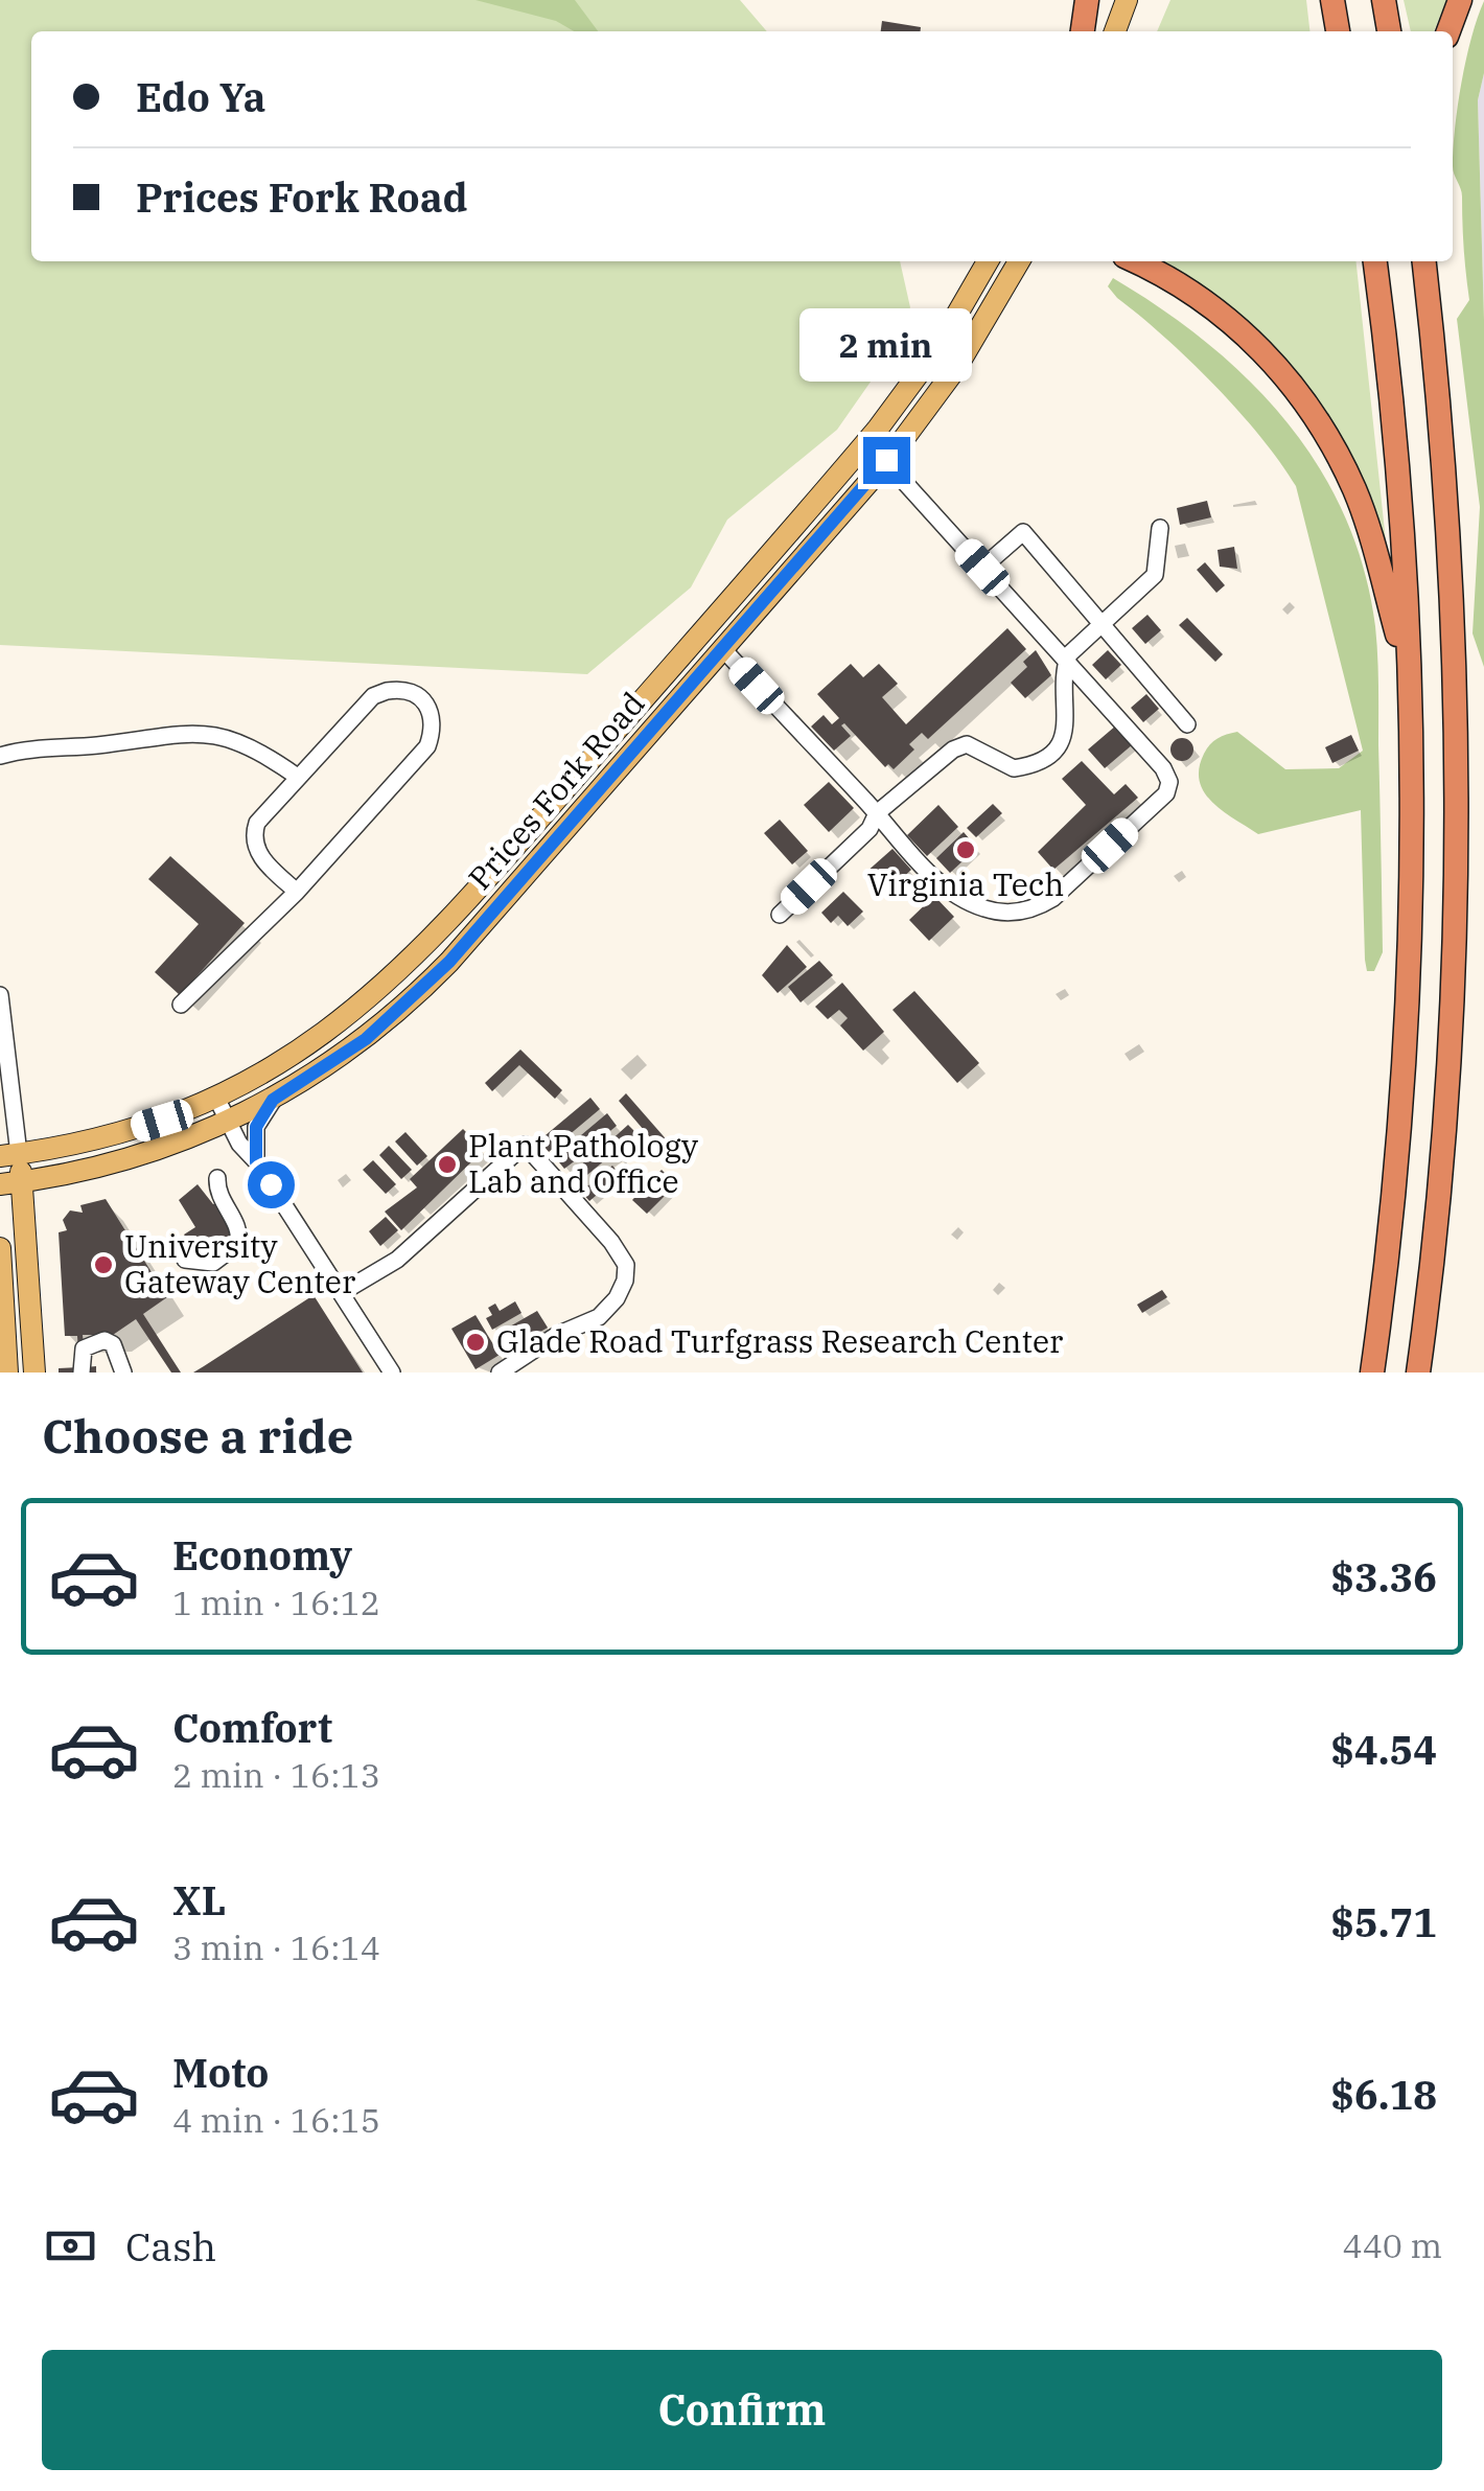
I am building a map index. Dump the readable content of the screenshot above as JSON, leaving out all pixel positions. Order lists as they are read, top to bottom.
{
  "streets": {
    "main road": ["Prices Fork Road"]
  },
  "places": [
    "Virginia Tech",
    "Plant Pathology Lab and Office",
    "University Gateway Center",
    "Glade Road Turfgrass Research Center"
  ],
  "page": {
    "banner": ["Edo Ya", "Prices Fork Road"],
    "bubble": "2 min",
    "heading": "Choose a ride",
    "list": [
      {
        "name": "Economy",
        "note": "1 min · 16:12",
        "value": "$3.36"
      },
      {
        "name": "Comfort",
        "note": "2 min · 16:13",
        "value": "$4.54"
      },
      {
        "name": "XL",
        "note": "3 min · 16:14",
        "value": "$5.71"
      },
      {
        "name": "Moto",
        "note": "4 min · 16:15",
        "value": "$6.18"
      }
    ],
    "pay": ["Cash", "440 m"],
    "buttons": "Confirm"
  }
}
